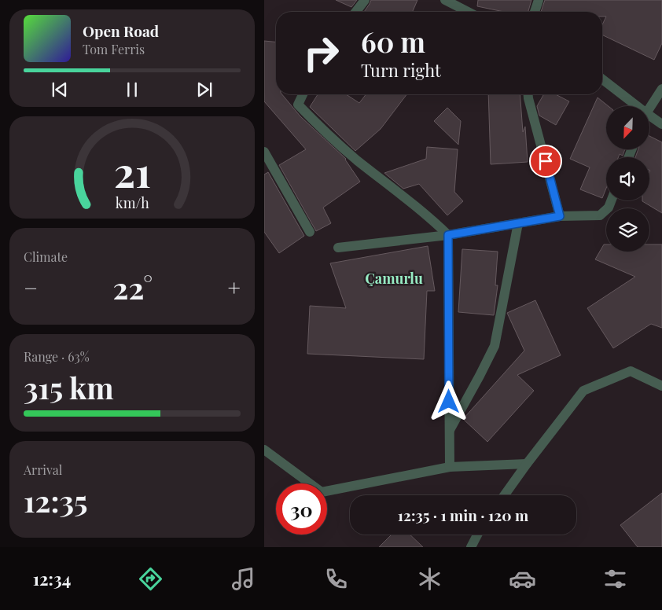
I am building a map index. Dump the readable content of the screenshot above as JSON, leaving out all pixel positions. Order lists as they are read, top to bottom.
{
  "districts": ["Çamurlu"],
  "north": "bottom left",
  "page": {
    "turn": ["60 m", "Turn right"],
    "song": ["Open Road", "Tom Ferris"],
    "tile": [
      "Climate",
      ["Range · 63%", "315 km"],
      ["Arrival", "12:35"]
    ],
    "heat": ["−", "22°", "+"],
    "limit": "30",
    "trip": "12:35 · 1 min · 120 m",
    "tabs": "12:34",
    "gauge": ["21", "km/h"]
  }
}
